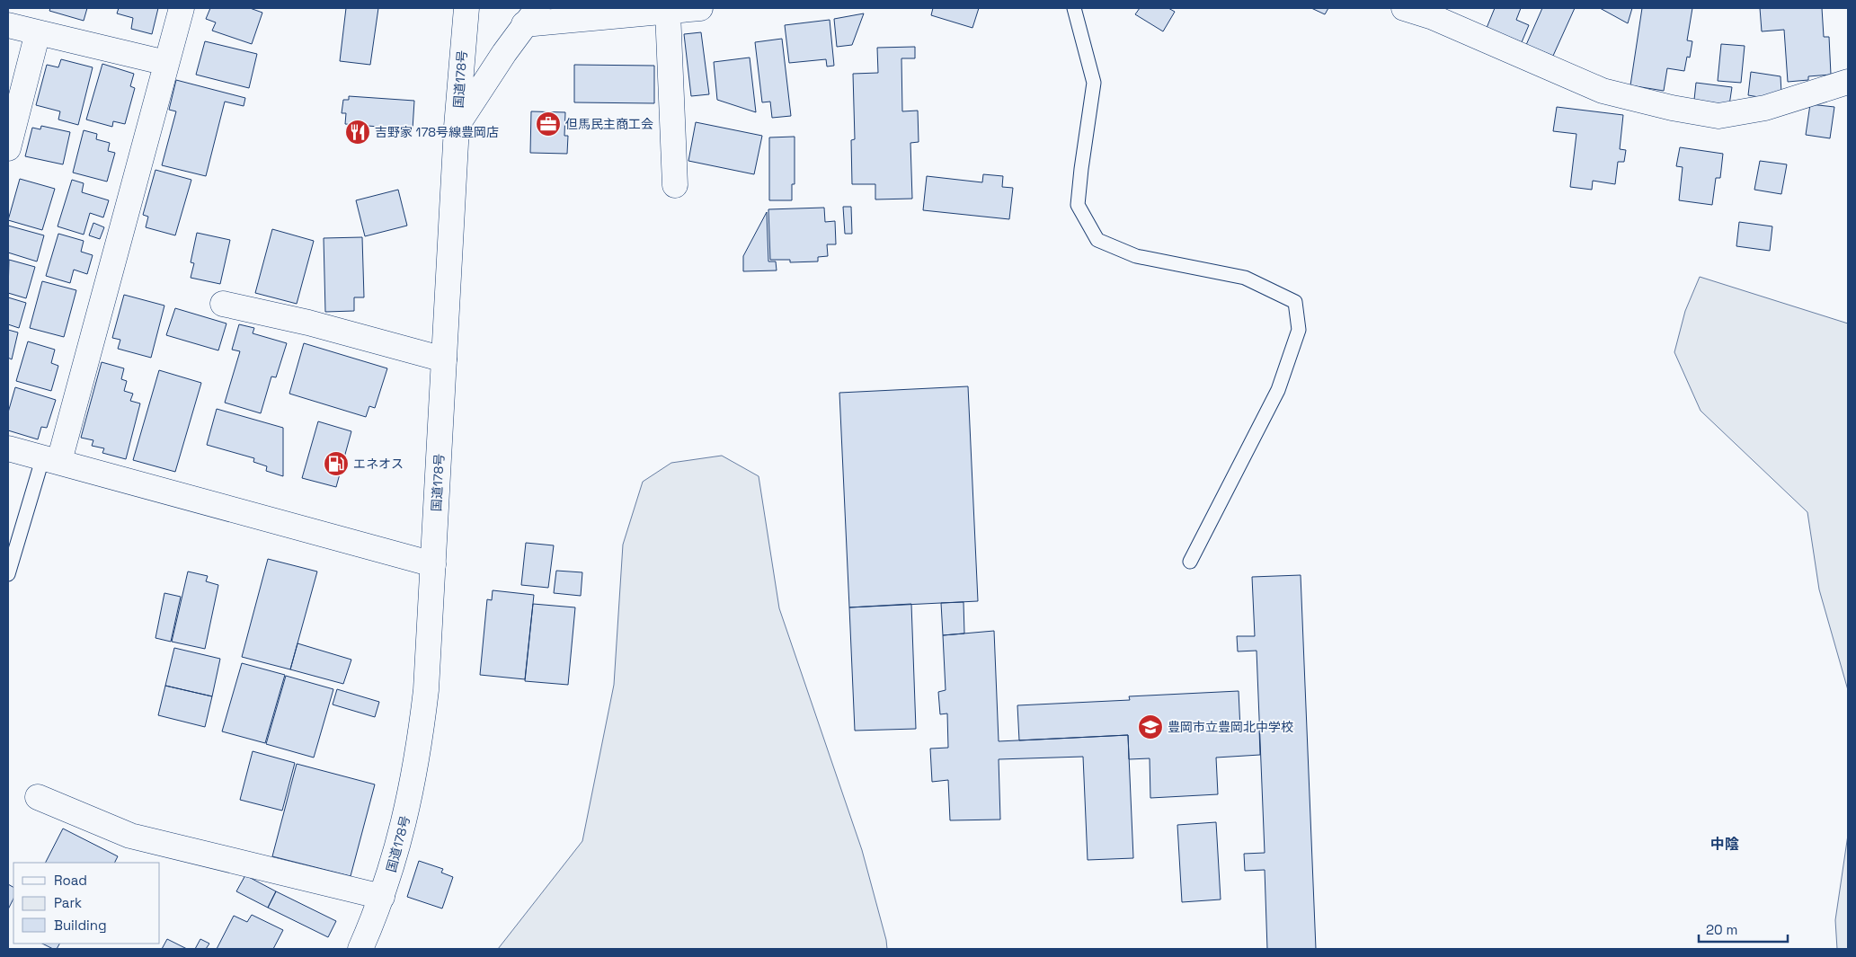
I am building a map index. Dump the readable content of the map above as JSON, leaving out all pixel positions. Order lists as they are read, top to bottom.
{
  "streets": {
    "main road": ["国道178号"]
  },
  "districts": ["中陰"],
  "places": {
    "office": ["但馬民主商工会"],
    "restaurant": ["吉野家 178号線豊岡店"],
    "fuel station": ["エネオス"],
    "school or university": ["豊岡市立豊岡北中学校"]
  },
  "legend": ["Road", "Park", "Building"],
  "scale_bar": "20 m"
}
